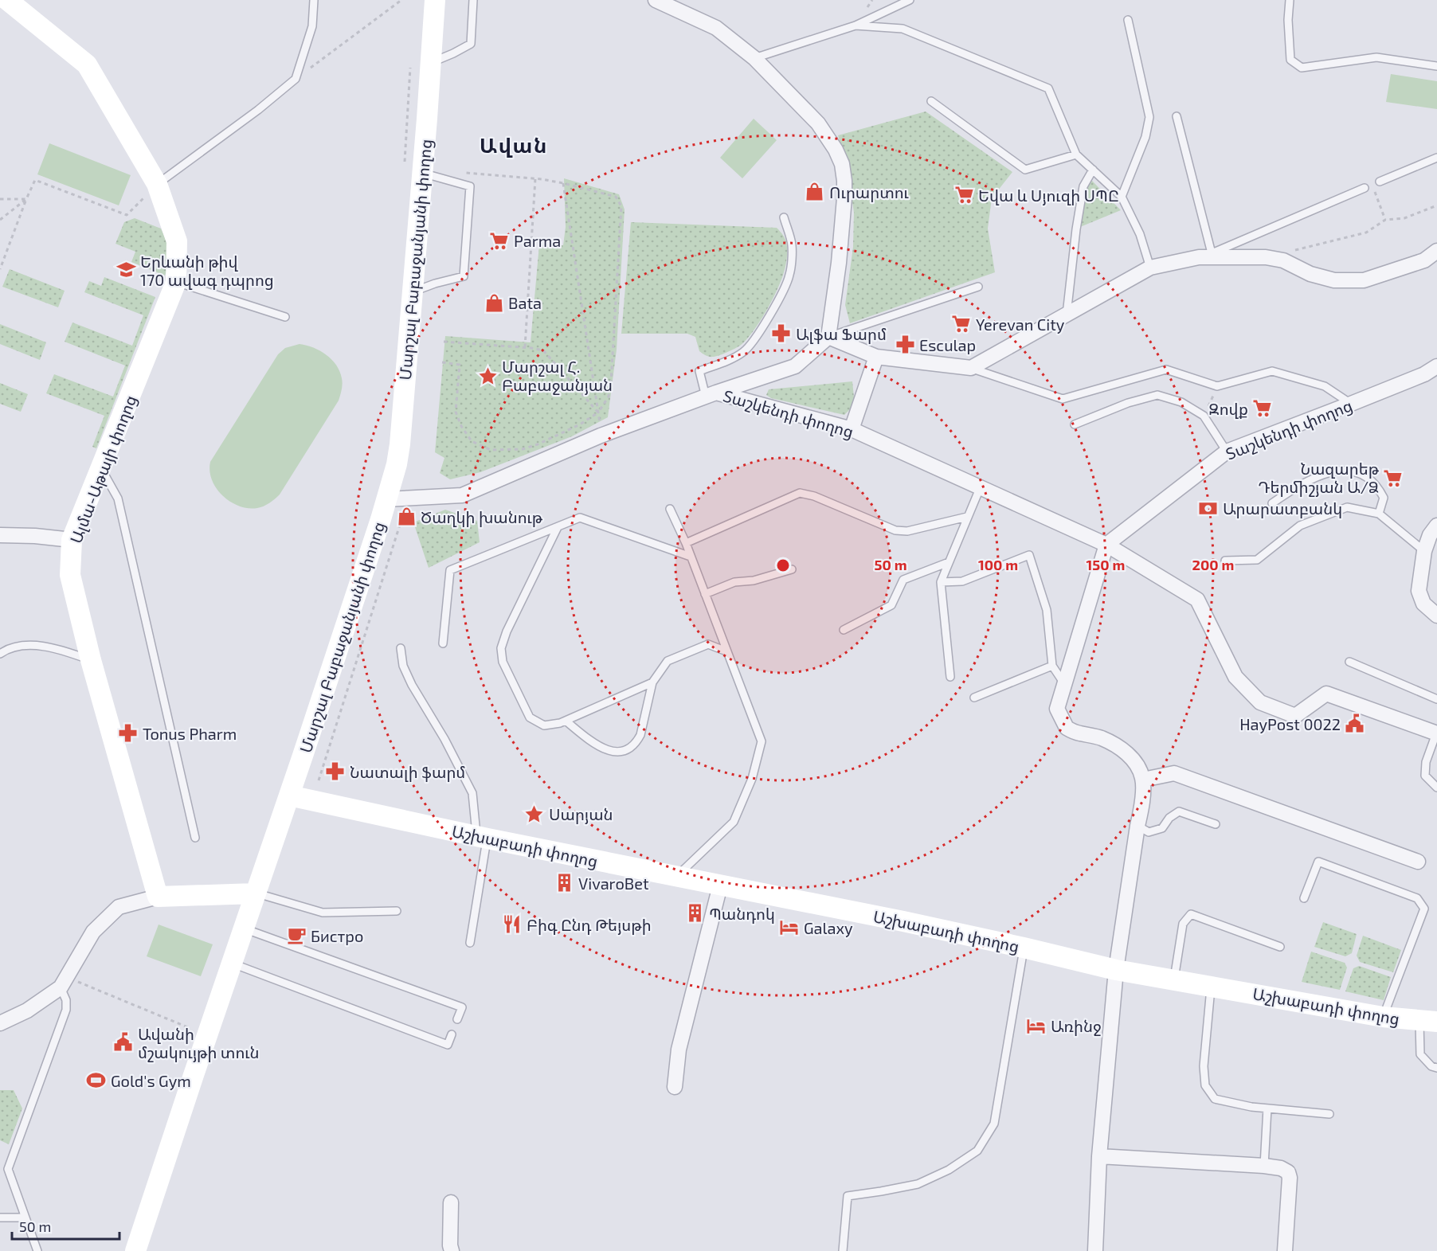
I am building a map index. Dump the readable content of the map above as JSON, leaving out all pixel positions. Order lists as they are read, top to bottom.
{
  "streets": {
    "street": [
      "Մարշալ Բաբաջանյանի փողոց",
      "Տաշկենդի փողոց",
      "Ալմա-Աթայի փողոց",
      "Աշխաբադի փողոց"
    ]
  },
  "crossings": [
    ["Մարշալ Բաբաջանյանի փողոց", "Աշխաբադի փողոց"]
  ],
  "districts": ["Ավան"],
  "places": {
    "shop": ["Ուրարտու", "Bata", "Ծաղկի խանութ"],
    "supermarket": [
      "Եվա և Սյուզի ՍՊԸ",
      "Parma",
      "Yerevan City",
      "Զովք",
      "Նազարեթ Դերմիշյան Ա/Ձ"
    ],
    "school or university": ["Երևանի թիվ 170 ավագ դպրոց"],
    "pharmacy": [
      "Ալֆա Ֆարմ",
      "Esculap",
      "Tonus Pharm",
      "Նատալի ֆարմ"
    ],
    "place": ["Մարշալ Հ. Բաբաջանյան", "Սարյան"],
    "bank": ["Արարատբանկ"],
    "public building": ["HayPost 0022", "Ավանի մշակույթի տուն"],
    "building": ["VivaroBet", "Պանդոկ"],
    "restaurant": ["Բիգ Ընդ Թեյսթի"],
    "hotel": ["Galaxy", "Առինջ"],
    "cafe": ["Бистро"],
    "sports": ["Gold's Gym"]
  },
  "scale_bar": "50 m",
  "rings": [
    "50 m",
    "100 m",
    "150 m",
    "200 m"
  ]
}
